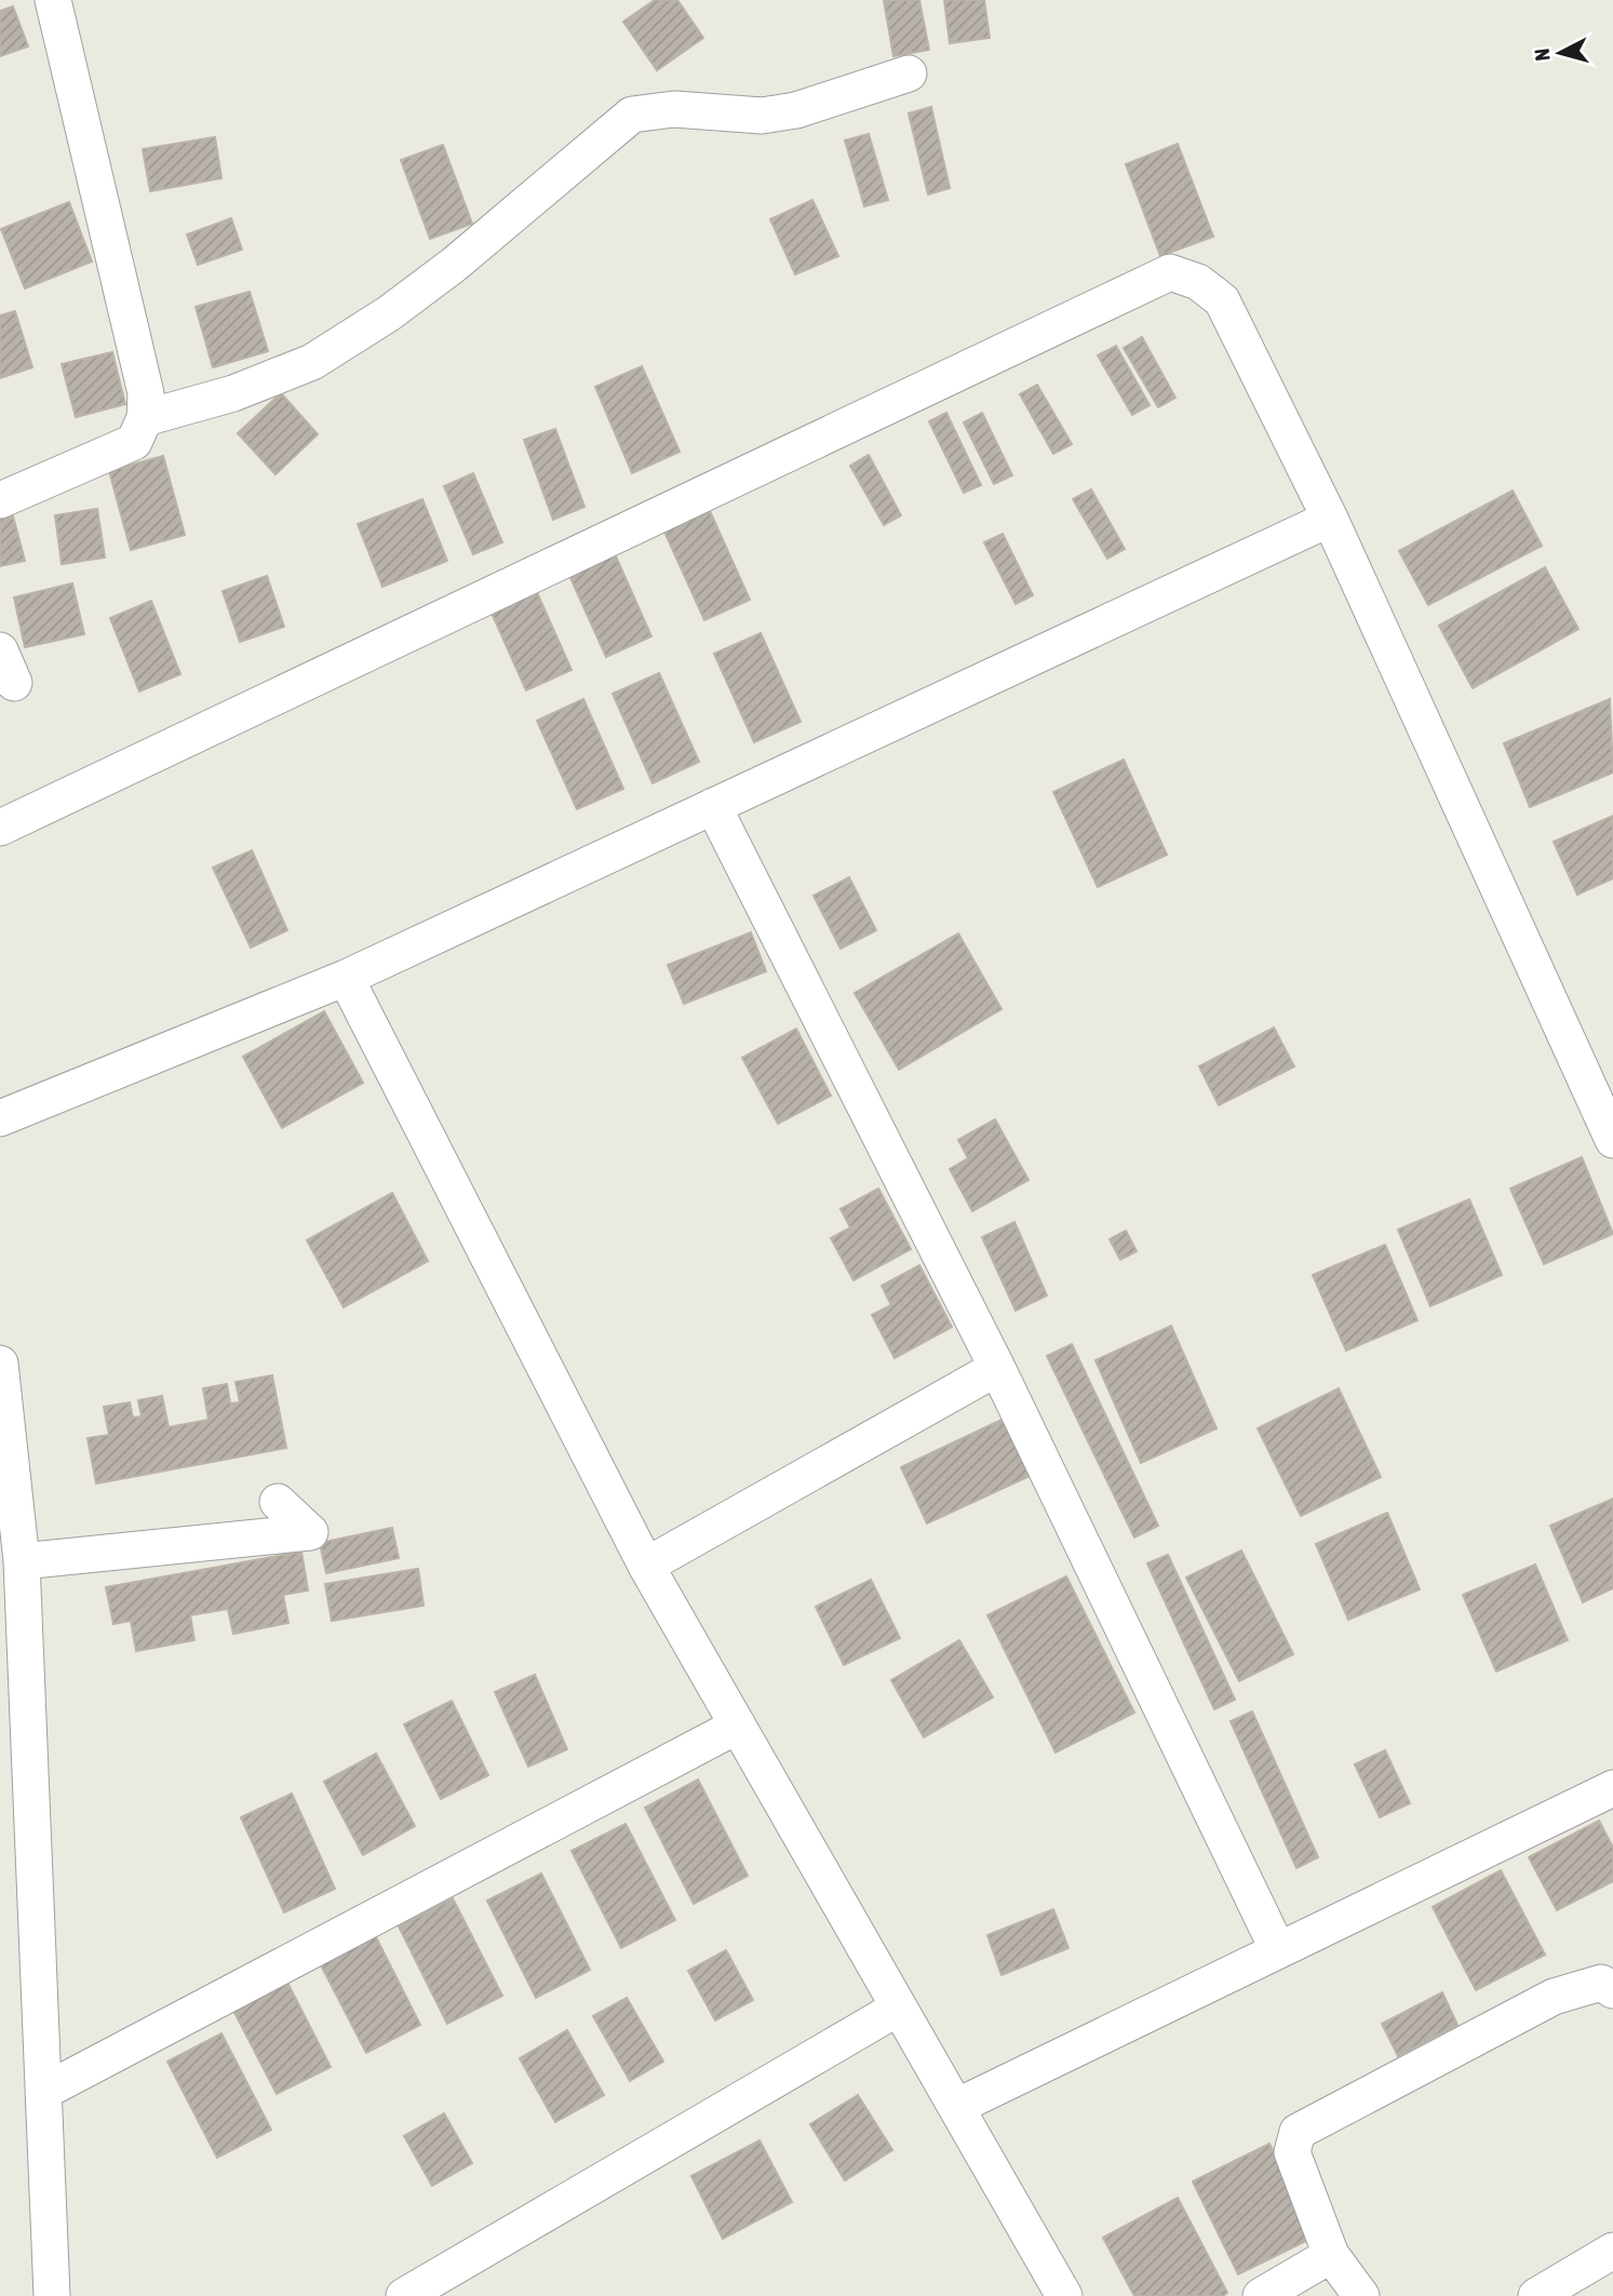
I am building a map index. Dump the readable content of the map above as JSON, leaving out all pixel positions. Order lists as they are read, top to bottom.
{
  "north": "left"
}
